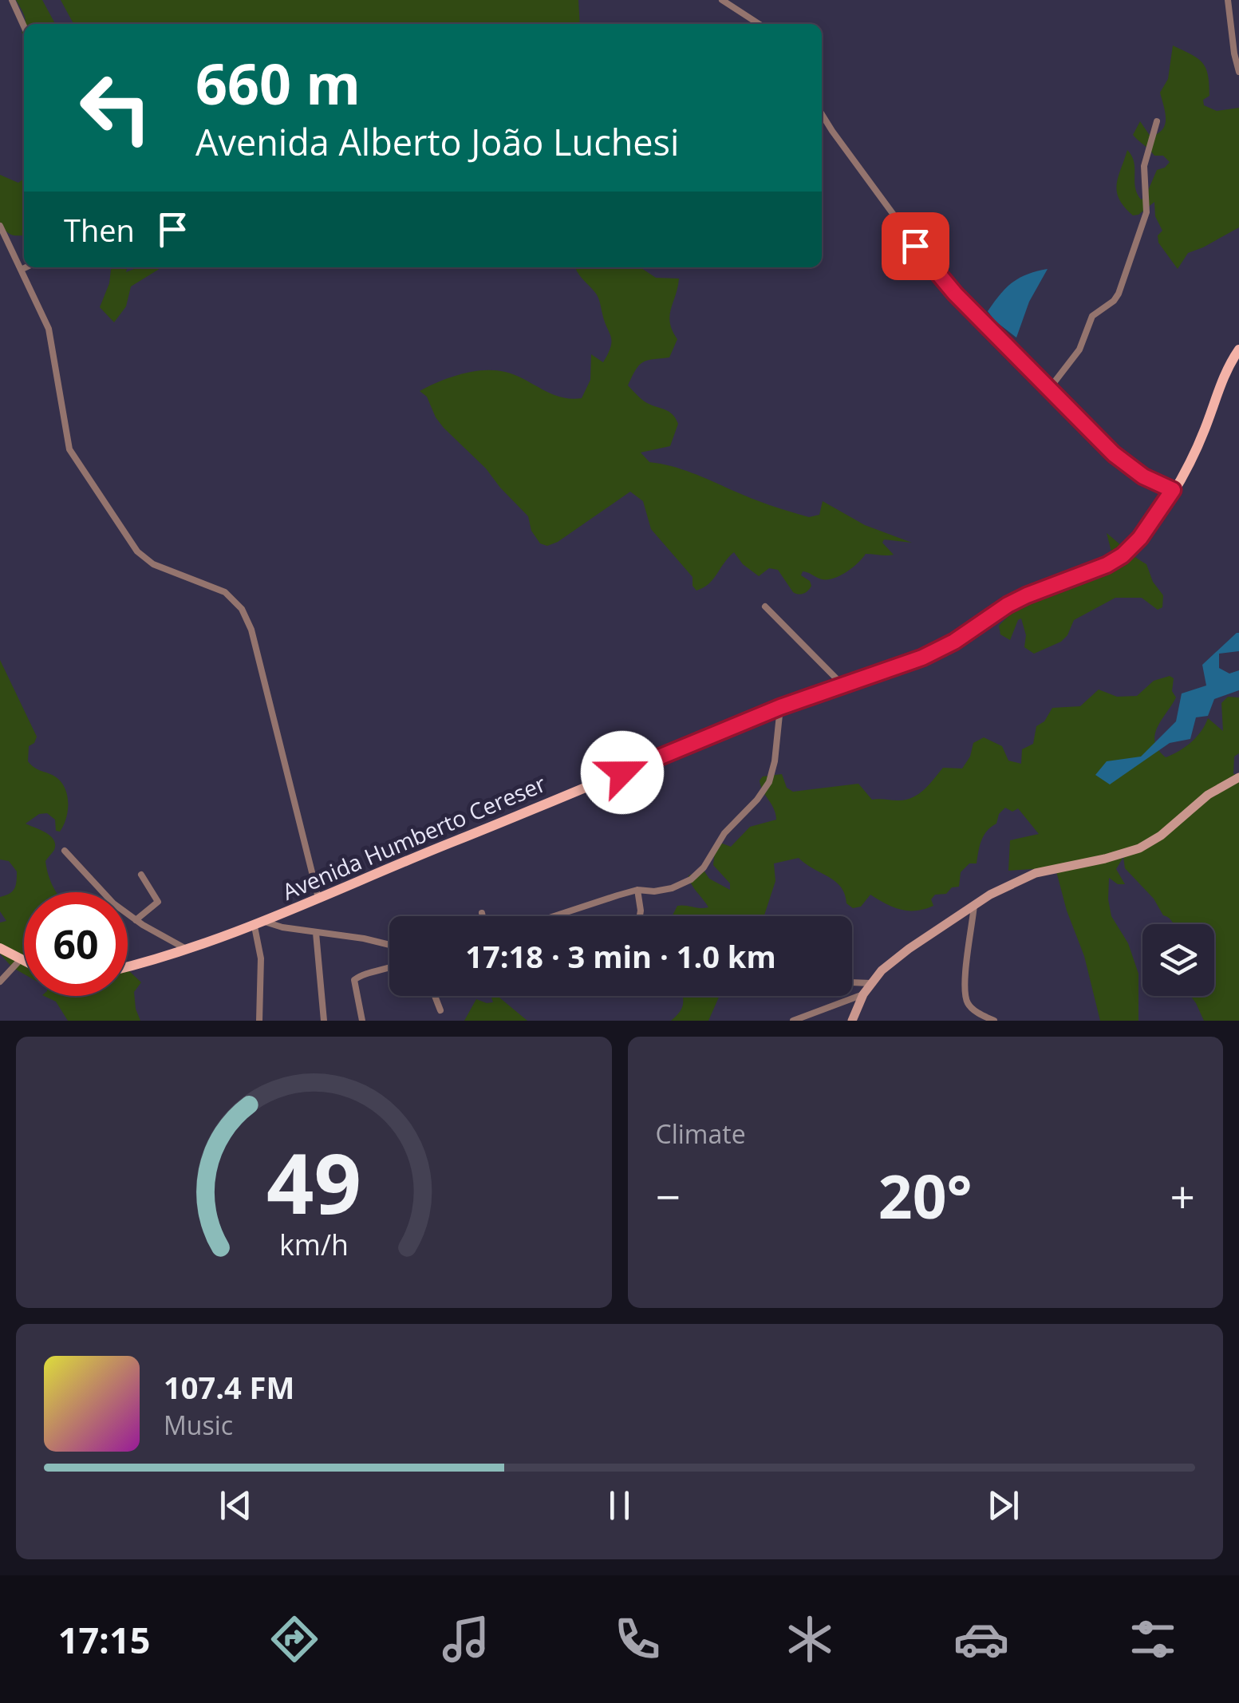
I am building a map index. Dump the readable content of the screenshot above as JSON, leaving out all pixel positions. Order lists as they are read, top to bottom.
{
  "streets": {
    "main road": ["Avenida Humberto Cereser"]
  },
  "page": {
    "turn": ["660 m", "Avenida Alberto João Luchesi"],
    "then": "Then",
    "limit": "60",
    "trip": "17:18 · 3 min · 1.0 km",
    "tile": "Climate",
    "heat": ["−", "20°", "+"],
    "song": ["107.4 FM", "Music"],
    "tabs": "17:15",
    "gauge": ["49", "km/h"]
  }
}
